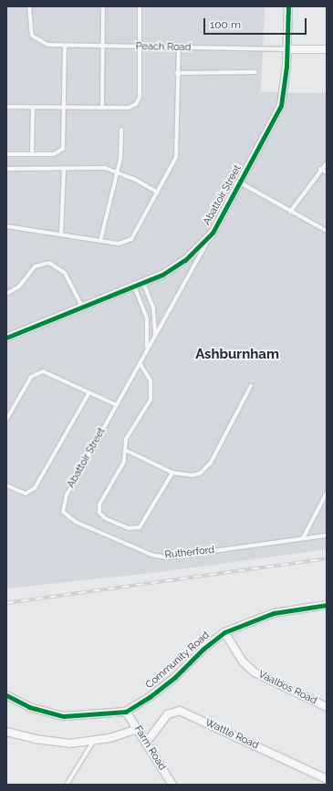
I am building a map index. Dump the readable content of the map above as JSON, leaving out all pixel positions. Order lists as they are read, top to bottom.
{
  "streets": {
    "street": [
      "Peach Road",
      "Abattoir Street",
      "Community Road",
      "Vaalbos Road",
      "Wattle Road",
      "Farm Road"
    ],
    "lane": ["Rutherford"]
  },
  "crossings": [
    ["Peach Road", "Abattoir Street"],
    ["Abattoir Street", "Rutherford"],
    ["Community Road", "Vaalbos Road"],
    ["Community Road", "Farm Road"],
    ["Wattle Road", "Farm Road"]
  ],
  "districts": ["Ashburnham"],
  "scale_bar": "100 m"
}
